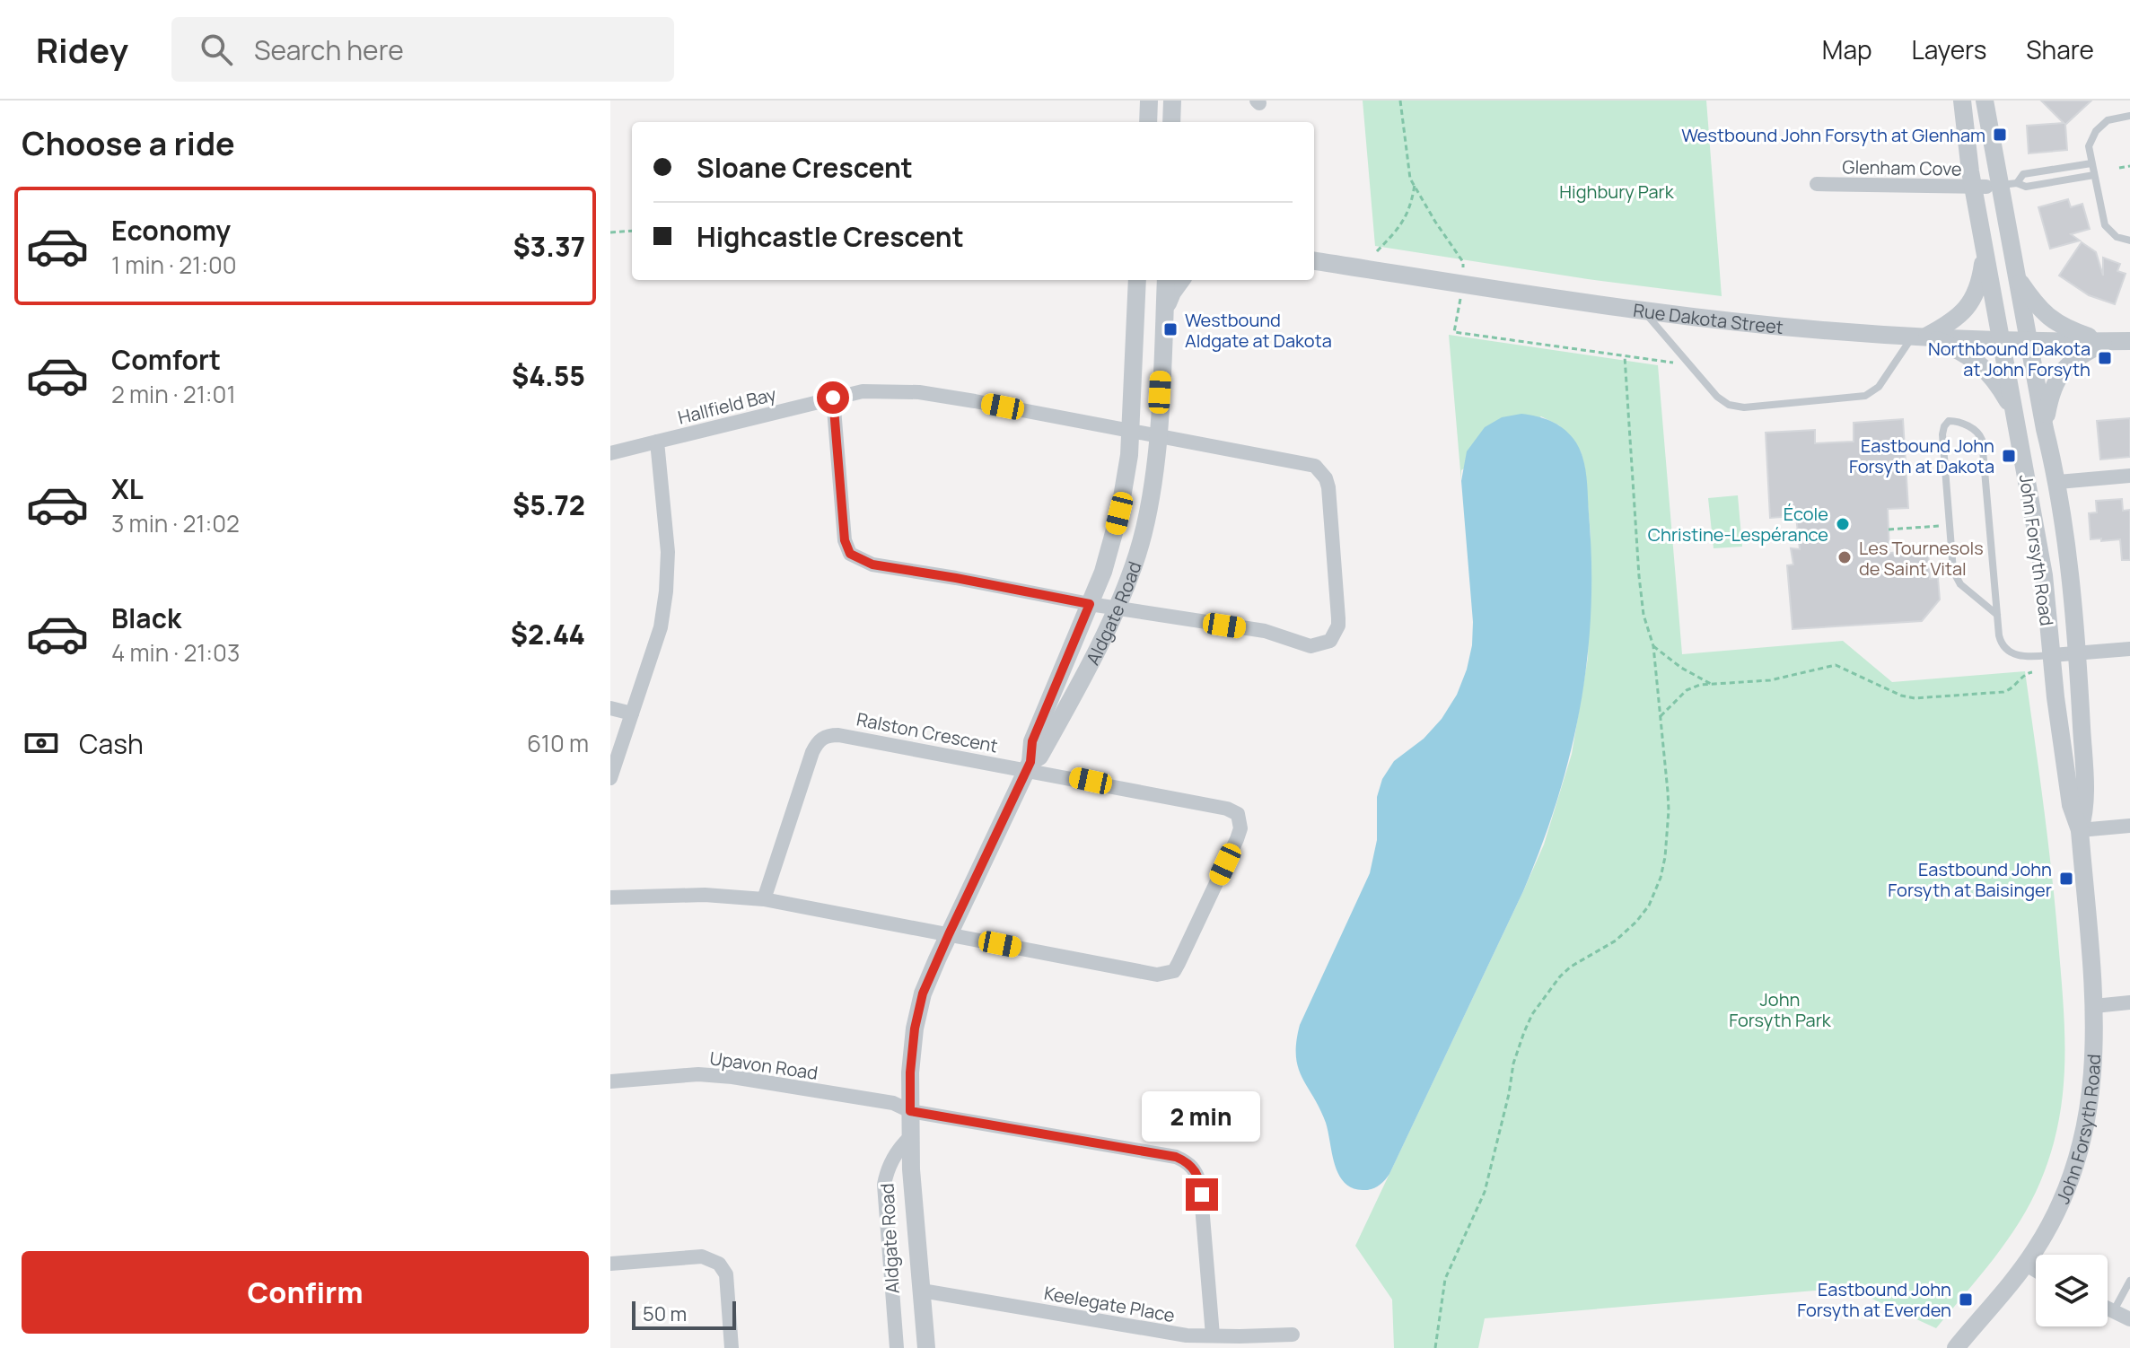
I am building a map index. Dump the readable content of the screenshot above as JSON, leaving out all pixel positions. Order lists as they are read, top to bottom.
{
  "streets": {
    "street": [
      "Glenham Cove",
      "Rue Dakota Street",
      "Hallfield Bay",
      "John Forsyth Road",
      "Aldgate Road",
      "Ralston Crescent",
      "Upavon Road",
      "Keelegate Place"
    ]
  },
  "crossings": [
    ["Glenham Cove", "John Forsyth Road"],
    ["Rue Dakota Street", "John Forsyth Road"],
    ["Hallfield Bay", "Aldgate Road"],
    ["Aldgate Road", "Ralston Crescent"],
    ["Aldgate Road", "Upavon Road"],
    ["Aldgate Road", "Keelegate Place"],
    ["Upavon Road", "Keelegate Place"]
  ],
  "parks": ["Highbury Park", "John Forsyth Park"],
  "places": {
    "transit": [
      "Westbound John Forsyth at Glenham",
      "Westbound Aldgate at Dakota",
      "Northbound Dakota at John Forsyth",
      "Eastbound John Forsyth at Dakota",
      "Eastbound John Forsyth at Baisinger",
      "Eastbound John Forsyth at Everden"
    ],
    "other": ["École Christine-Lespérance", "Les Tournesols de Saint Vital"]
  },
  "scale_bar": "50 m",
  "page": {
    "header": "Ridey",
    "search": "Search here",
    "nav": ["Map", "Layers", "Share"],
    "heading": "Choose a ride",
    "banner": ["Sloane Crescent", "Highcastle Crescent"],
    "list": [
      {
        "name": "Economy",
        "note": "1 min · 21:00",
        "value": "$3.37"
      },
      {
        "name": "Comfort",
        "note": "2 min · 21:01",
        "value": "$4.55"
      },
      {
        "name": "XL",
        "note": "3 min · 21:02",
        "value": "$5.72"
      },
      {
        "name": "Black",
        "note": "4 min · 21:03",
        "value": "$2.44"
      }
    ],
    "pay": ["Cash", "610 m"],
    "bubble": "2 min",
    "buttons": "Confirm",
    "scale": "50 m"
  }
}
